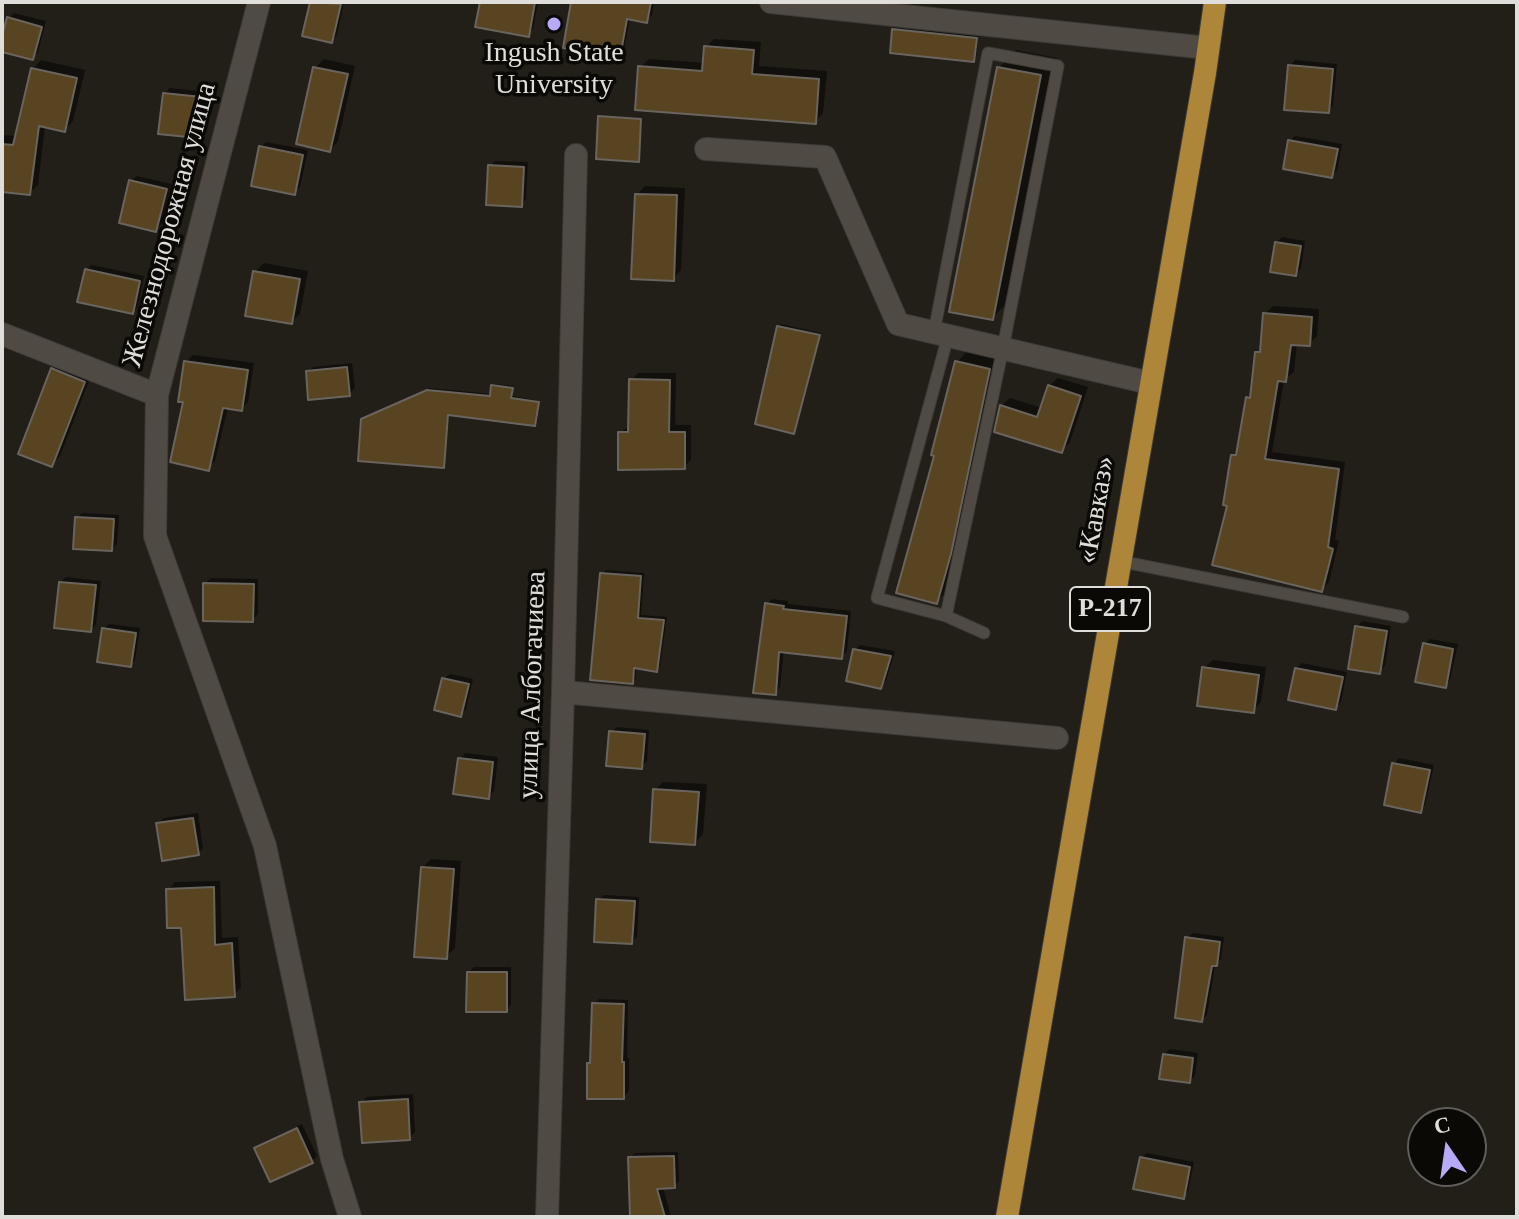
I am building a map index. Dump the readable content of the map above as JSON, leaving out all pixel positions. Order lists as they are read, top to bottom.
{
  "streets": {
    "highway": ["«Кавказ»", "Р-217"],
    "street": ["Железнодорожная улица", "улица Албогачиева"]
  },
  "places": ["Ingush State University"],
  "north": "top"
}
